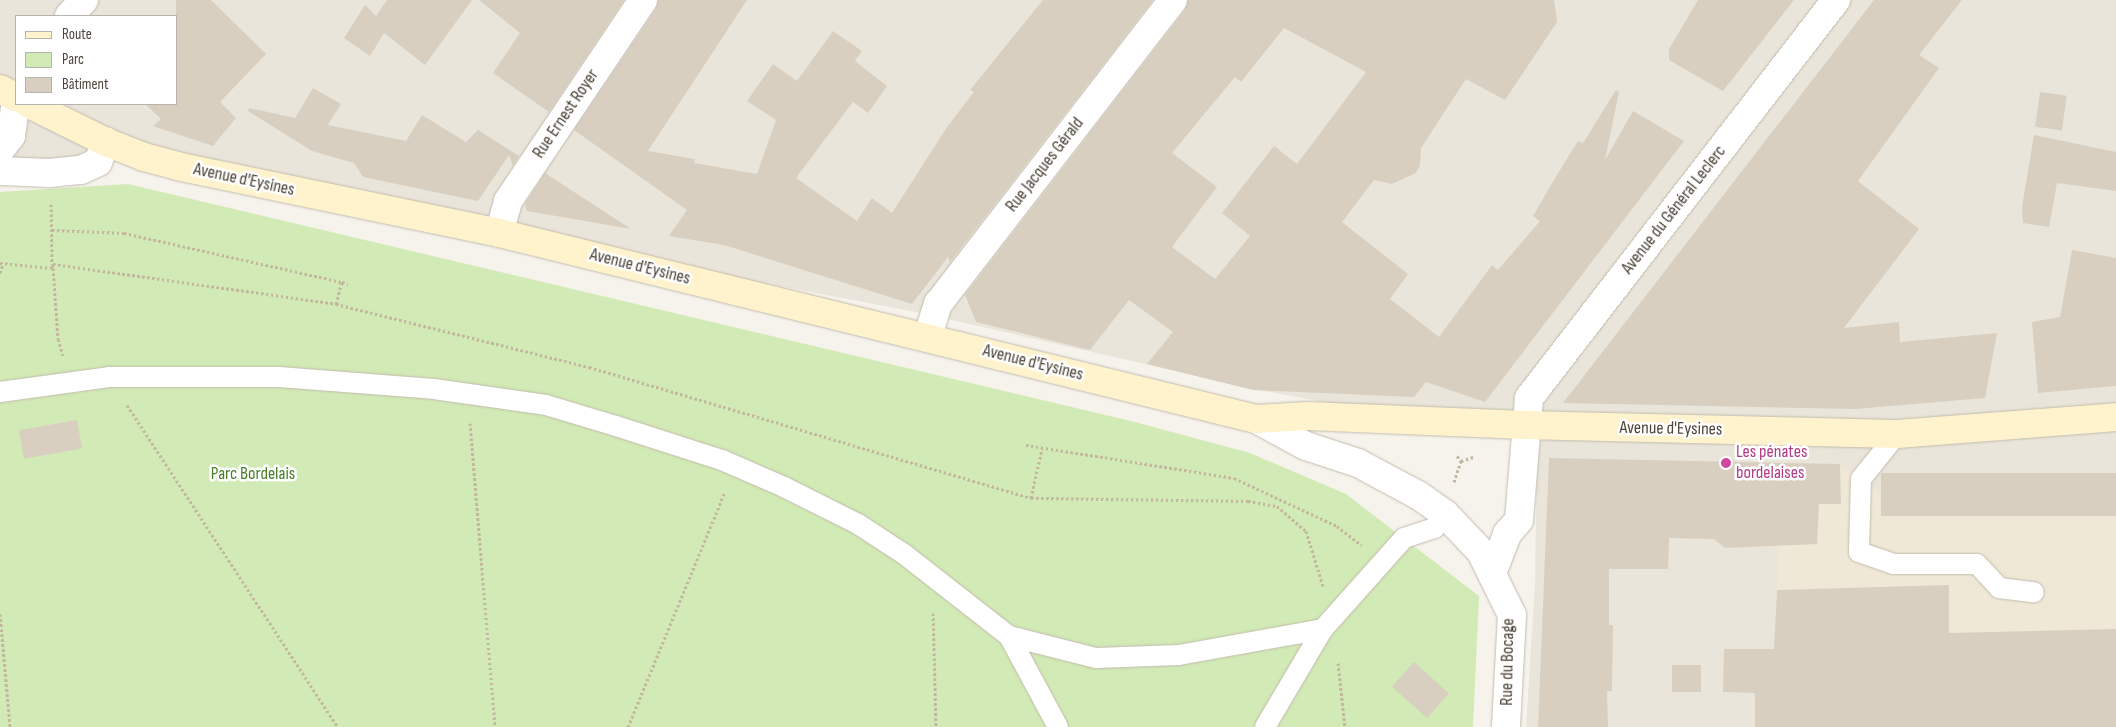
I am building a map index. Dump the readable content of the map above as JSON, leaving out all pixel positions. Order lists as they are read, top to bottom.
{
  "streets": {
    "street": [
      "Rue Ernest Royer",
      "Rue Jacques Gérald",
      "Avenue d'Eysines",
      "Avenue du Général Leclerc",
      "Rue du Bocage"
    ]
  },
  "crossings": [
    ["Rue Ernest Royer", "Avenue d'Eysines"],
    ["Rue Jacques Gérald", "Avenue d'Eysines"],
    ["Avenue d'Eysines", "Avenue du Général Leclerc"],
    ["Avenue d'Eysines", "Rue du Bocage"]
  ],
  "parks": ["Parc Bordelais"],
  "places": ["Les pénates bordelaises"],
  "legend": ["Route", "Parc", "Bâtiment"]
}
